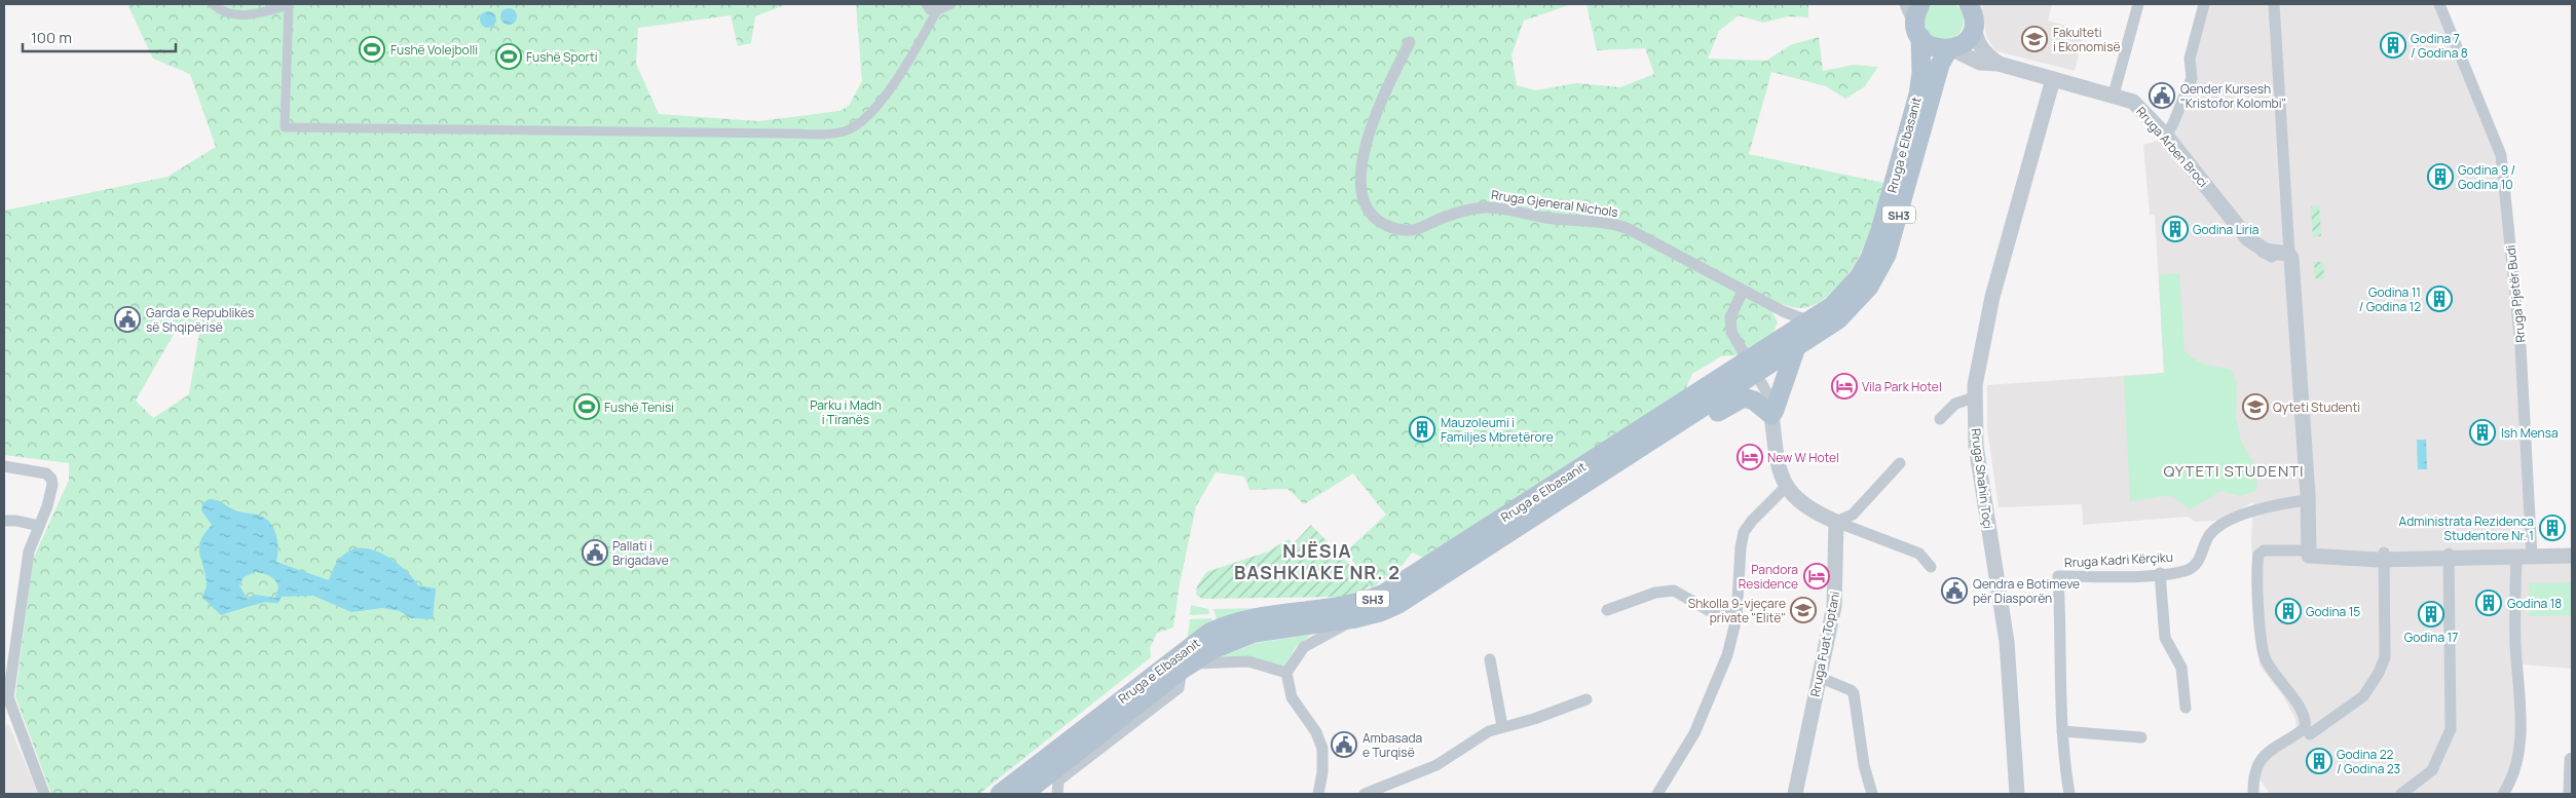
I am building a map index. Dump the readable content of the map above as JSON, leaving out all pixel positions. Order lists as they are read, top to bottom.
{
  "streets": {
    "main road": ["Rruga e Elbasanit", "SH3"],
    "street": [
      "Rruga Arben Broci",
      "Rruga Gjeneral Nichols",
      "Rruga Pjetër Budi",
      "Rruga Shahin Toçi",
      "Rruga Kadri Kërçiku",
      "Rruga Fuat Toptani"
    ]
  },
  "crossings": [
    ["Rruga e Elbasanit", "Rruga Arben Broci"],
    ["Rruga e Elbasanit", "Rruga Gjeneral Nichols"],
    ["Rruga e Elbasanit", "SH3"],
    ["Rruga Arben Broci", "SH3"],
    ["Rruga Arben Broci", "Rruga Shahin Toçi"]
  ],
  "districts": ["QYTETI STUDENTI", "NJËSIA BASHKIAKE NR. 2"],
  "parks": ["Parku i Madh i Tiranës"],
  "places": {
    "school or university": ["Fakulteti i Ekonomisë", "Qyteti Studenti", "Shkolla 9-vjeçare private \"Elitë\""],
    "building": [
      "Godina 7 / Godina 8",
      "Godina 9 / Godina 10",
      "Godina Liria",
      "Godina 11 / Godina 12",
      "Mauzoleumi i Familjes Mbretërore",
      "Ish Mensa",
      "Administrata Rezidenca Studentore Nr. 1",
      "Godina 18",
      "Godina 15",
      "Godina 17",
      "Godina 22 / Godina 23"
    ],
    "sports": ["Fushë Volejbolli", "Fushë Sporti", "Fushë Tenisi"],
    "public building": [
      "Qender Kursesh \"Kristofor Kolombi\"",
      "Garda e Republikës së Shqipërisë",
      "Pallati i Brigadave",
      "Qendra e Botimeve për Diasporën",
      "Ambasada e Turqisë"
    ],
    "hotel": ["Vila Park Hotel", "New W Hotel", "Pandora Residence"]
  },
  "scale_bar": "100 m"
}
